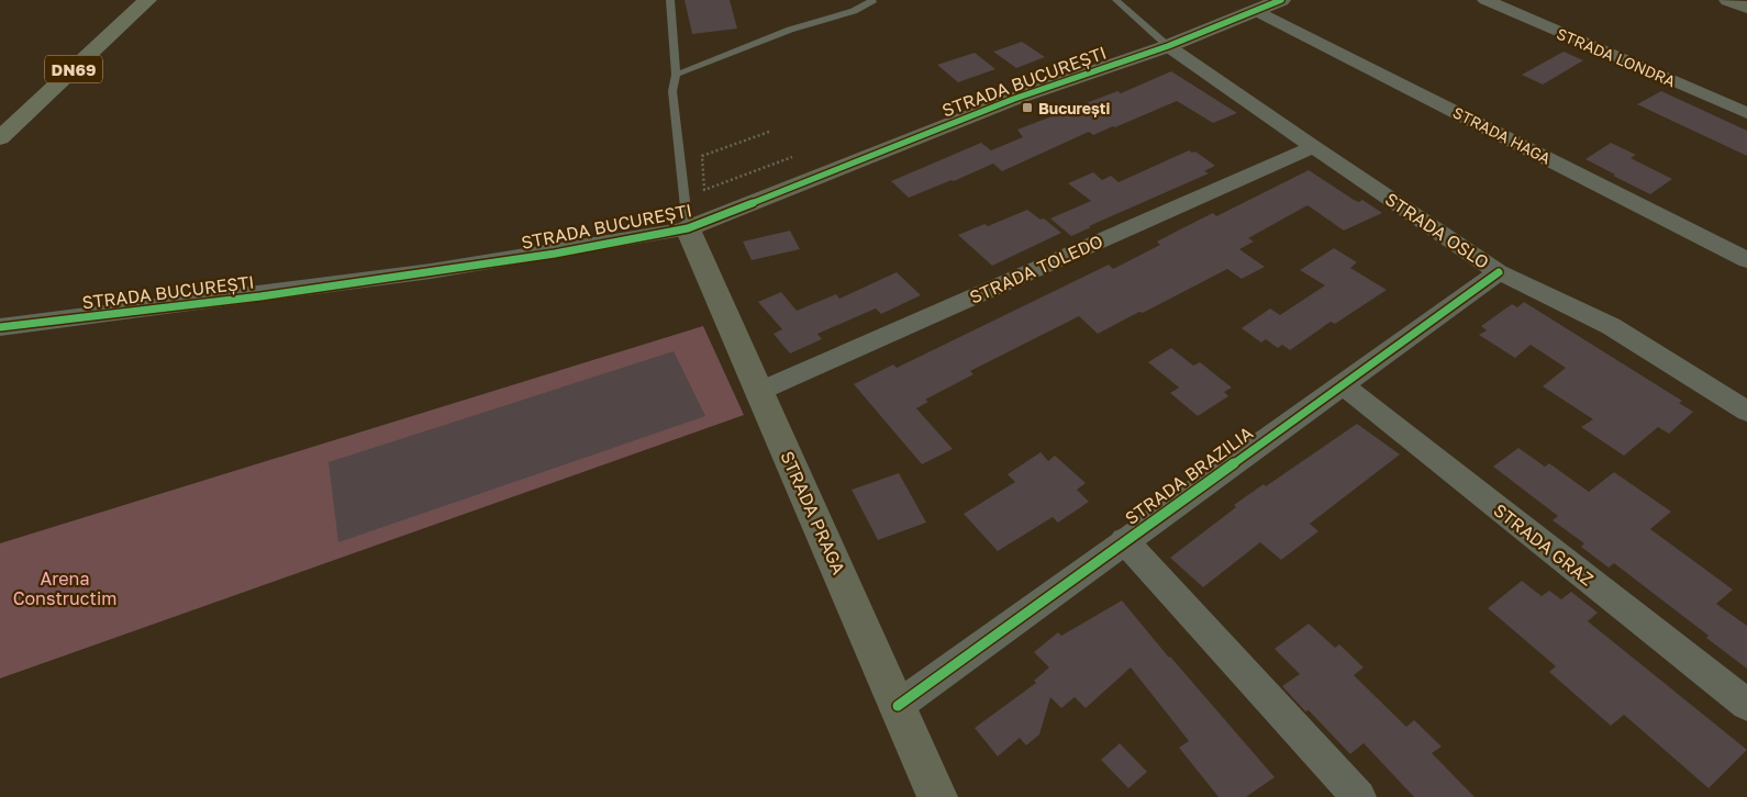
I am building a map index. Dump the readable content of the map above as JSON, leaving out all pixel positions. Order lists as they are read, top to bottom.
{
  "streets": {
    "main road": ["DN69"],
    "street": [
      "STRADA LONDRA",
      "STRADA BUCUREȘTI",
      "STRADA HAGA",
      "STRADA OSLO",
      "STRADA TOLEDO",
      "STRADA BRAZILIA",
      "STRADA PRAGA",
      "STRADA GRAZ"
    ]
  },
  "crossings": [
    ["STRADA BUCUREȘTI", "STRADA HAGA"],
    ["STRADA BUCUREȘTI", "STRADA OSLO"],
    ["STRADA BUCUREȘTI", "STRADA PRAGA"],
    ["STRADA OSLO", "STRADA TOLEDO"],
    ["STRADA OSLO", "STRADA BRAZILIA"],
    ["STRADA TOLEDO", "STRADA PRAGA"],
    ["STRADA BRAZILIA", "STRADA PRAGA"],
    ["STRADA BRAZILIA", "STRADA GRAZ"]
  ],
  "parks": ["Arena Constructim"],
  "places": {
    "transit": ["București"]
  }
}
